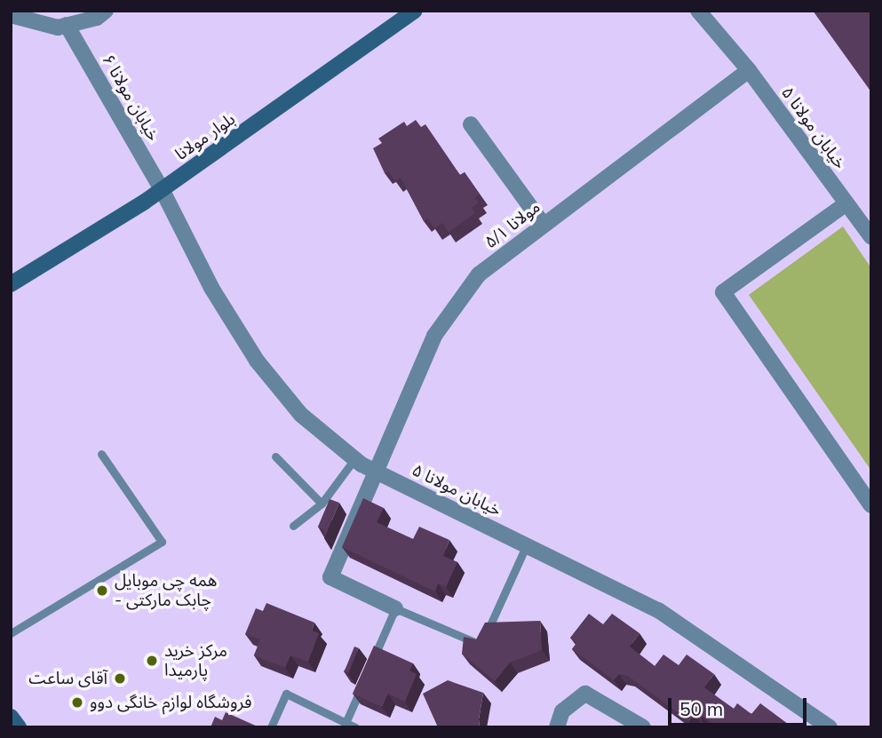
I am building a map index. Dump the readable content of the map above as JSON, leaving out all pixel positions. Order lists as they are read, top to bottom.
{
  "streets": {
    "street": [
      "خیابان مولانا ۶",
      "خیابان مولانا ۵",
      "بلوار مولانا",
      "مولانا ۵/۱"
    ]
  },
  "crossings": [
    ["خیابان مولانا ۶", "خیابان مولانا ۵"],
    ["خیابان مولانا ۶", "بلوار مولانا"],
    ["خیابان مولانا ۵", "بلوار مولانا"],
    ["خیابان مولانا ۵", "مولانا ۵/۱"]
  ],
  "places": [
    "همه چی موبایل - چابک مارکتی",
    "مرکز خرید پارمیدا",
    "آقای ساعت",
    "فروشگاه لوازم خانگی دوو"
  ],
  "scale_bar": "50 m"
}
